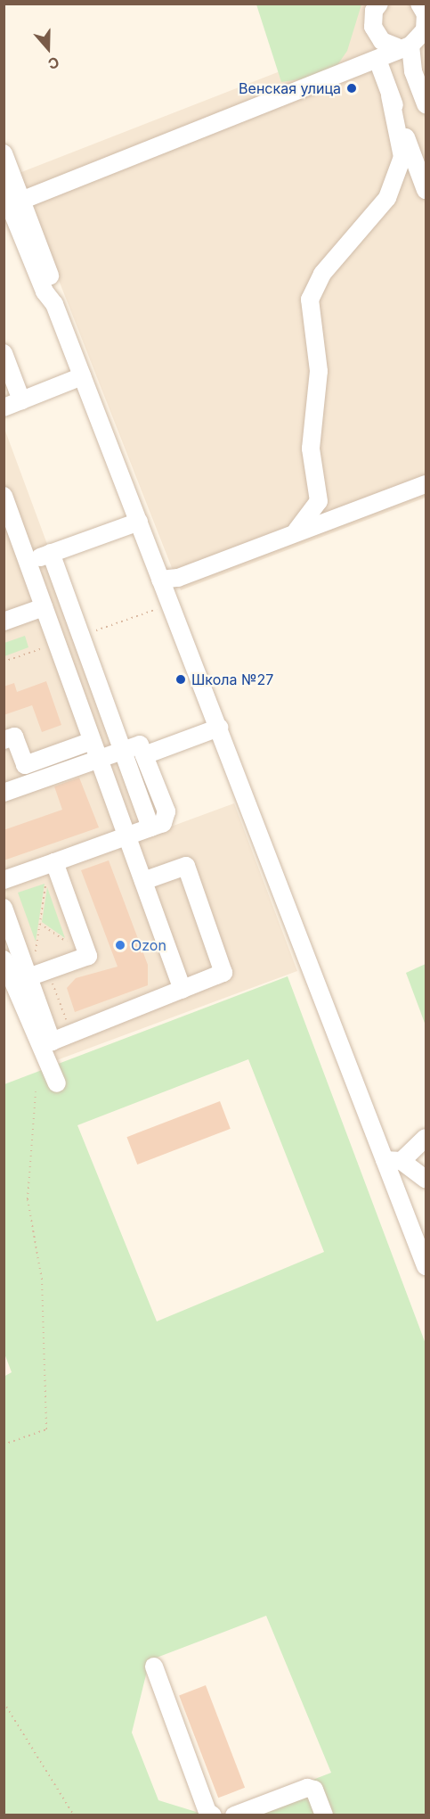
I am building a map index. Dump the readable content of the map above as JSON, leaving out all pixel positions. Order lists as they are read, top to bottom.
{
  "places": ["Венская улица", "Школа №27", "Ozon"],
  "north": "bottom"
}
